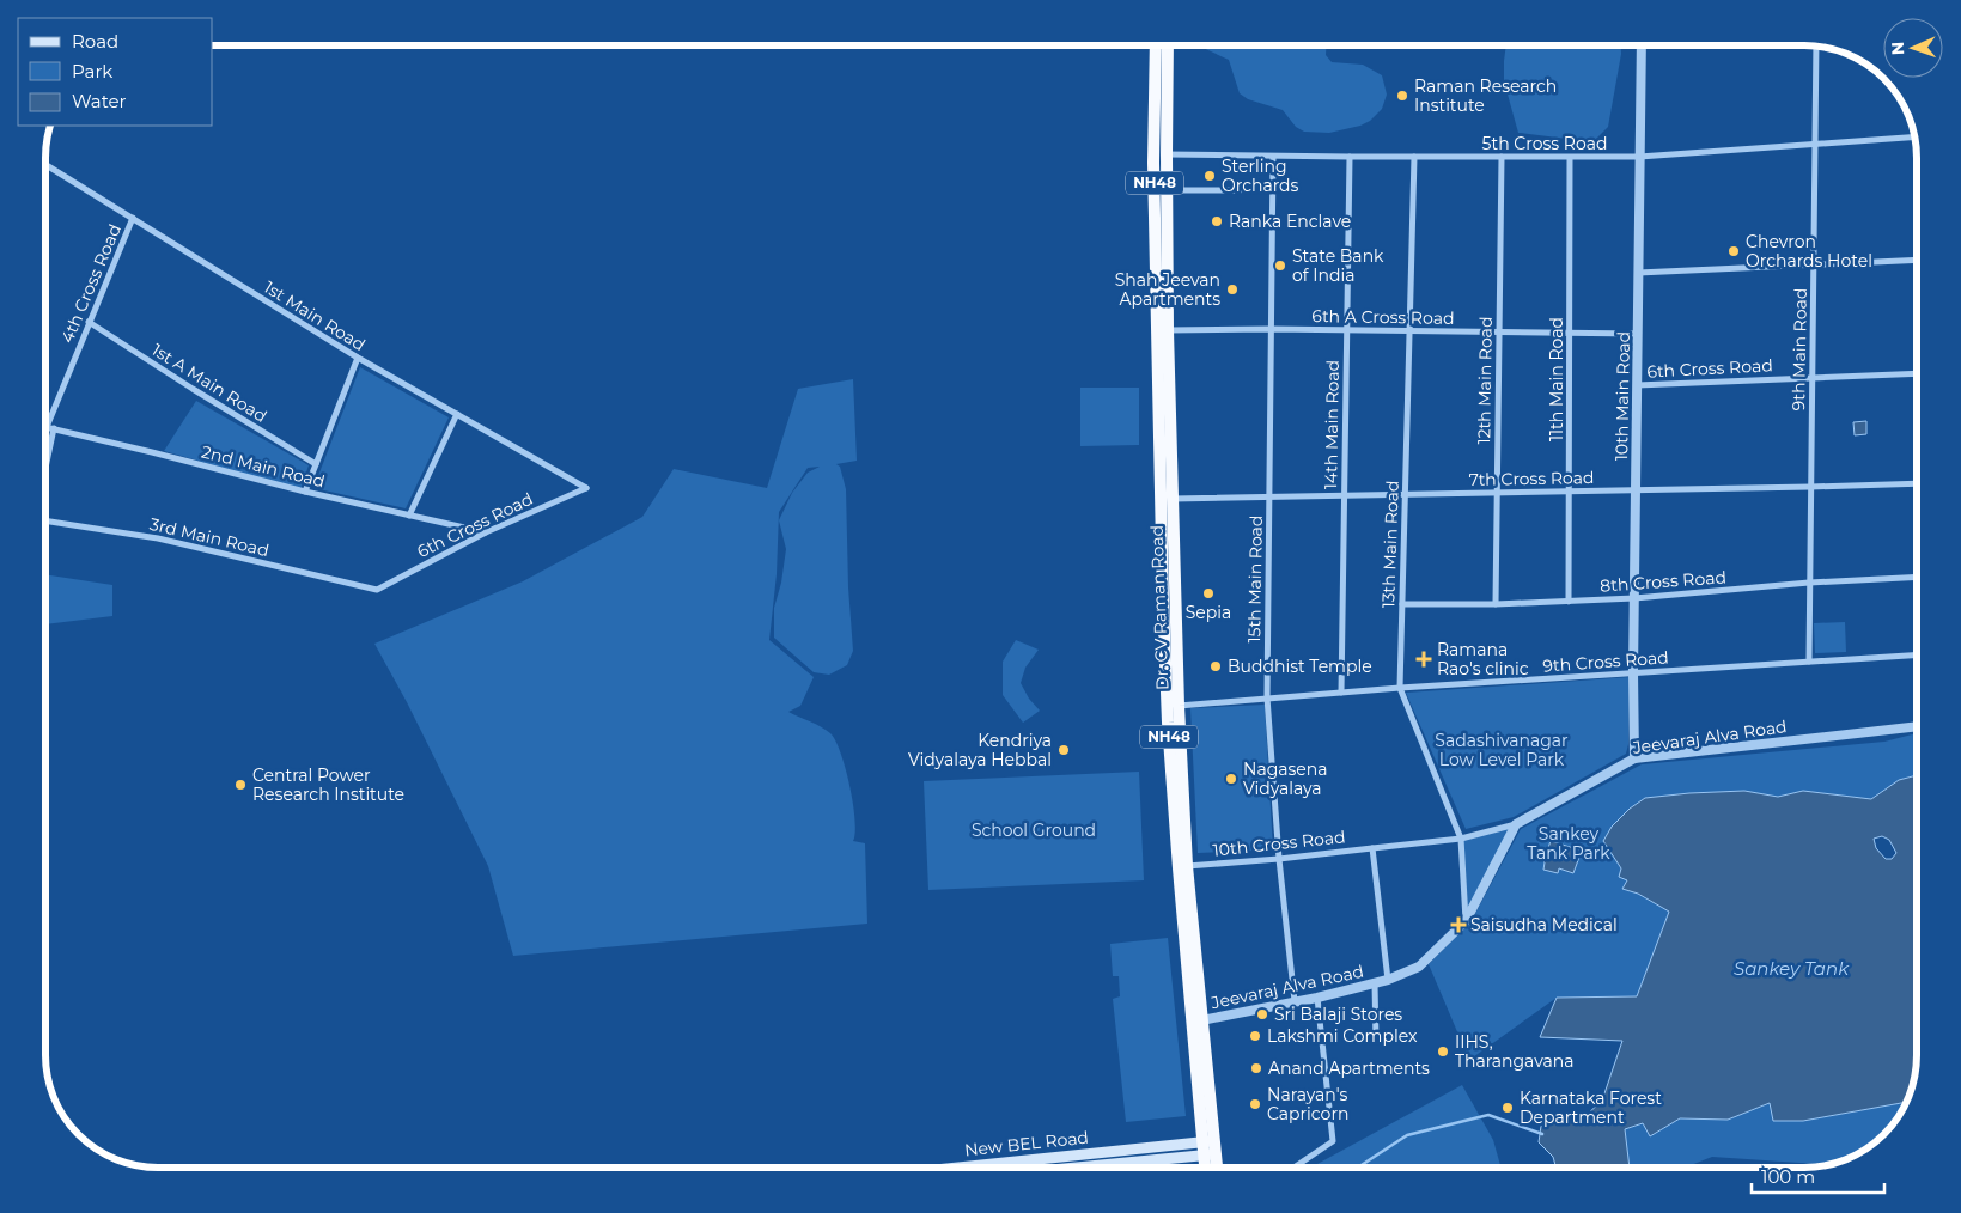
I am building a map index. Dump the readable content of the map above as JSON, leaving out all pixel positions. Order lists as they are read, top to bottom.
{
  "streets": {
    "highway": ["NH48", "Dr. CV Raman Road"],
    "main road": ["New BEL Road"],
    "street": [
      "5th Cross Road",
      "4th Cross Road",
      "1st Main Road",
      "6th A Cross Road",
      "9th Main Road",
      "6th Cross Road",
      "11th Main Road",
      "12th Main Road",
      "1st A Main Road",
      "10th Main Road",
      "14th Main Road",
      "2nd Main Road",
      "7th Cross Road",
      "3rd Main Road",
      "13th Main Road",
      "15th Main Road",
      "8th Cross Road",
      "9th Cross Road",
      "Jeevaraj Alva Road",
      "10th Cross Road"
    ]
  },
  "crossings": [
    ["5th Cross Road", "9th Main Road"],
    ["5th Cross Road", "11th Main Road"],
    ["5th Cross Road", "12th Main Road"],
    ["5th Cross Road", "10th Main Road"],
    ["5th Cross Road", "14th Main Road"],
    ["5th Cross Road", "13th Main Road"],
    ["5th Cross Road", "15th Main Road"],
    ["5th Cross Road", "Dr. CV Raman Road"],
    ["4th Cross Road", "1st Main Road"],
    ["4th Cross Road", "1st A Main Road"],
    ["4th Cross Road", "2nd Main Road"],
    ["1st Main Road", "6th Cross Road"],
    ["6th A Cross Road", "11th Main Road"],
    ["6th A Cross Road", "12th Main Road"],
    ["6th A Cross Road", "10th Main Road"],
    ["6th A Cross Road", "14th Main Road"],
    ["6th A Cross Road", "13th Main Road"],
    ["6th A Cross Road", "15th Main Road"],
    ["6th A Cross Road", "Dr. CV Raman Road"],
    ["9th Main Road", "6th Cross Road"],
    ["9th Main Road", "7th Cross Road"],
    ["9th Main Road", "8th Cross Road"],
    ["9th Main Road", "9th Cross Road"],
    ["6th Cross Road", "10th Main Road"],
    ["6th Cross Road", "2nd Main Road"],
    ["6th Cross Road", "3rd Main Road"],
    ["11th Main Road", "7th Cross Road"],
    ["11th Main Road", "8th Cross Road"],
    ["12th Main Road", "7th Cross Road"],
    ["12th Main Road", "8th Cross Road"],
    ["10th Main Road", "7th Cross Road"],
    ["10th Main Road", "8th Cross Road"],
    ["10th Main Road", "9th Cross Road"],
    ["10th Main Road", "Jeevaraj Alva Road"],
    ["14th Main Road", "7th Cross Road"],
    ["14th Main Road", "9th Cross Road"],
    ["7th Cross Road", "13th Main Road"],
    ["7th Cross Road", "15th Main Road"],
    ["7th Cross Road", "Dr. CV Raman Road"],
    ["13th Main Road", "8th Cross Road"],
    ["13th Main Road", "9th Cross Road"],
    ["13th Main Road", "Jeevaraj Alva Road"],
    ["13th Main Road", "10th Cross Road"],
    ["15th Main Road", "9th Cross Road"],
    ["15th Main Road", "Jeevaraj Alva Road"],
    ["15th Main Road", "10th Cross Road"],
    ["Dr. CV Raman Road", "9th Cross Road"],
    ["Dr. CV Raman Road", "Jeevaraj Alva Road"],
    ["Dr. CV Raman Road", "10th Cross Road"],
    ["Dr. CV Raman Road", "New BEL Road"],
    ["Jeevaraj Alva Road", "10th Cross Road"]
  ],
  "water": ["Sankey Tank"],
  "parks": ["Sadashivanagar Low Level Park", "School Ground", "Sankey Tank Park"],
  "places": {
    "other": [
      "Raman Research Institute",
      "Sterling Orchards",
      "Ranka Enclave",
      "Chevron Orchards Hotel",
      "State Bank of India",
      "Shah Jeevan Apartments",
      "Sepia",
      "Buddhist Temple",
      "Kendriya Vidyalaya Hebbal",
      "Nagasena Vidyalaya",
      "Central Power Research Institute",
      "Sri Balaji Stores",
      "Lakshmi Complex",
      "IIHS, Tharangavana",
      "Anand Apartments",
      "Narayan's Capricorn",
      "Karnataka Forest Department"
    ],
    "health": ["Ramana Rao's clinic", "Saisudha Medical"]
  },
  "legend": ["Road", "Park", "Water"],
  "scale_bar": "100 m",
  "north": "left"
}
